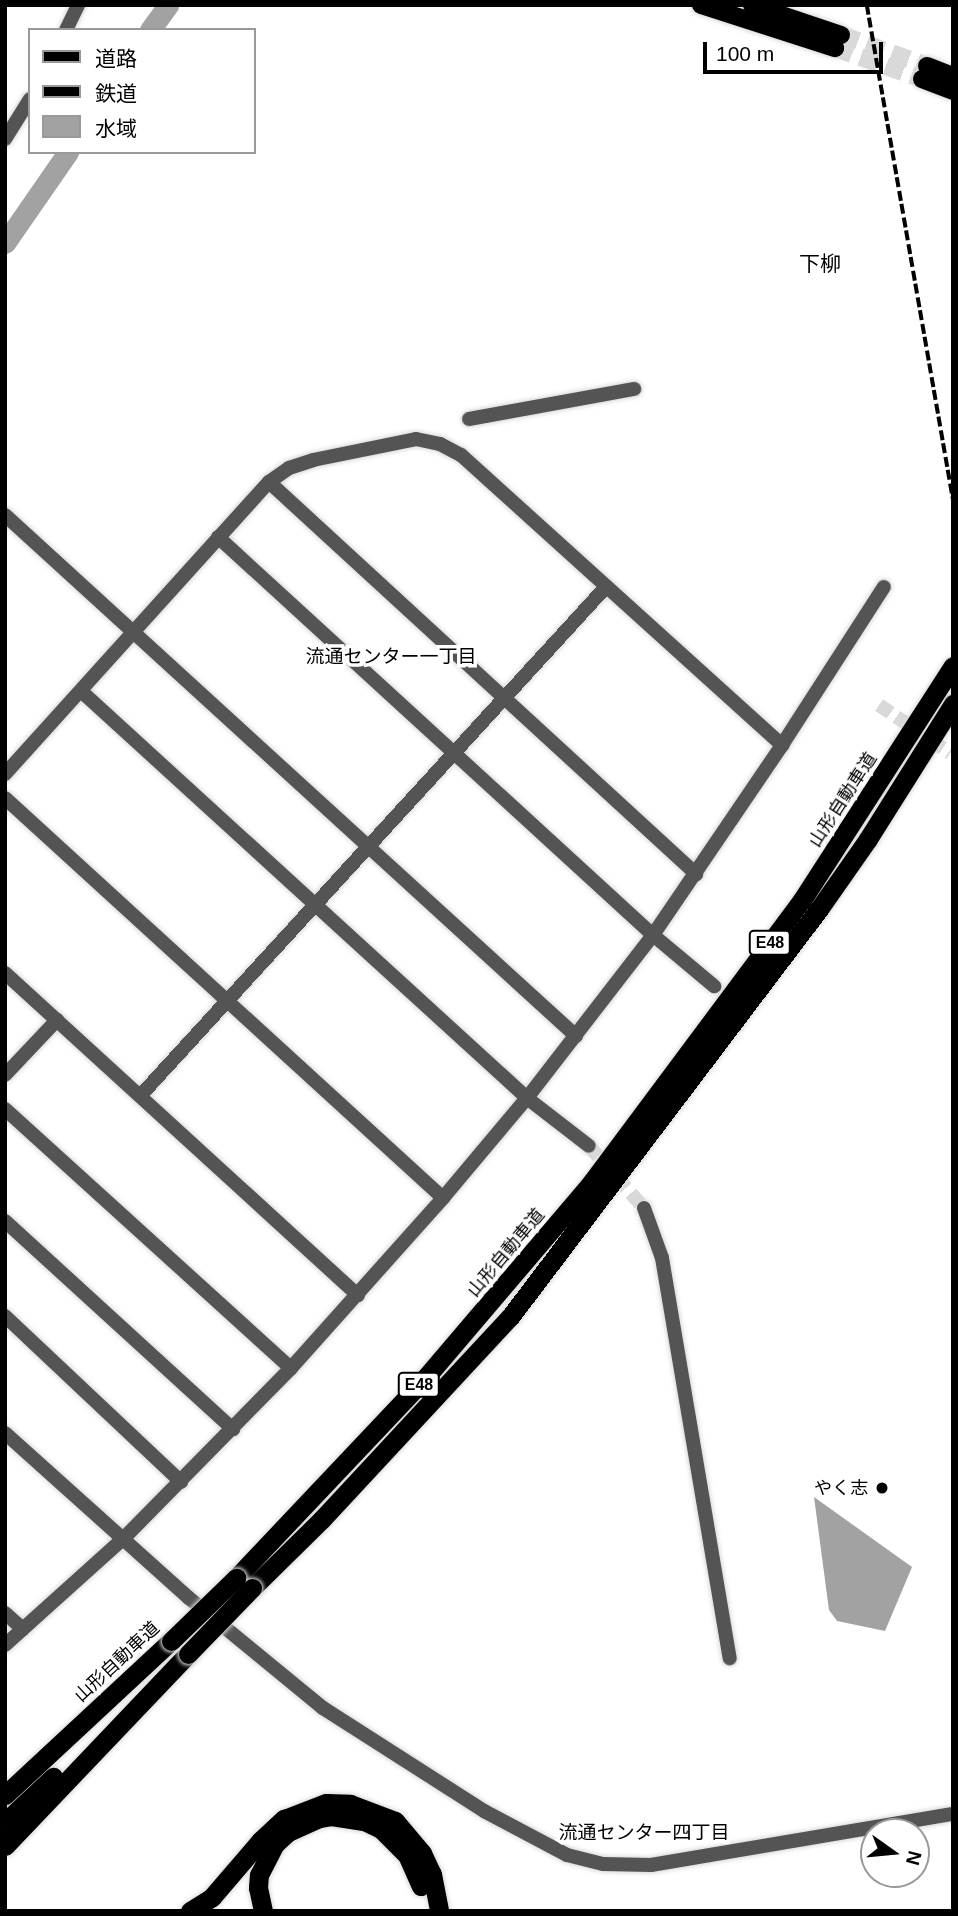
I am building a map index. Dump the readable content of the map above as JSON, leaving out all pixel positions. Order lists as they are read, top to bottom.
{
  "streets": {
    "highway": ["山形自動車道", "E48"]
  },
  "districts": ["下柳", "流通センター一丁目", "流通センター四丁目"],
  "places": ["やく志"],
  "legend": ["道路", "鉄道", "水域"],
  "scale_bar": "100 m",
  "north": "right"
}
